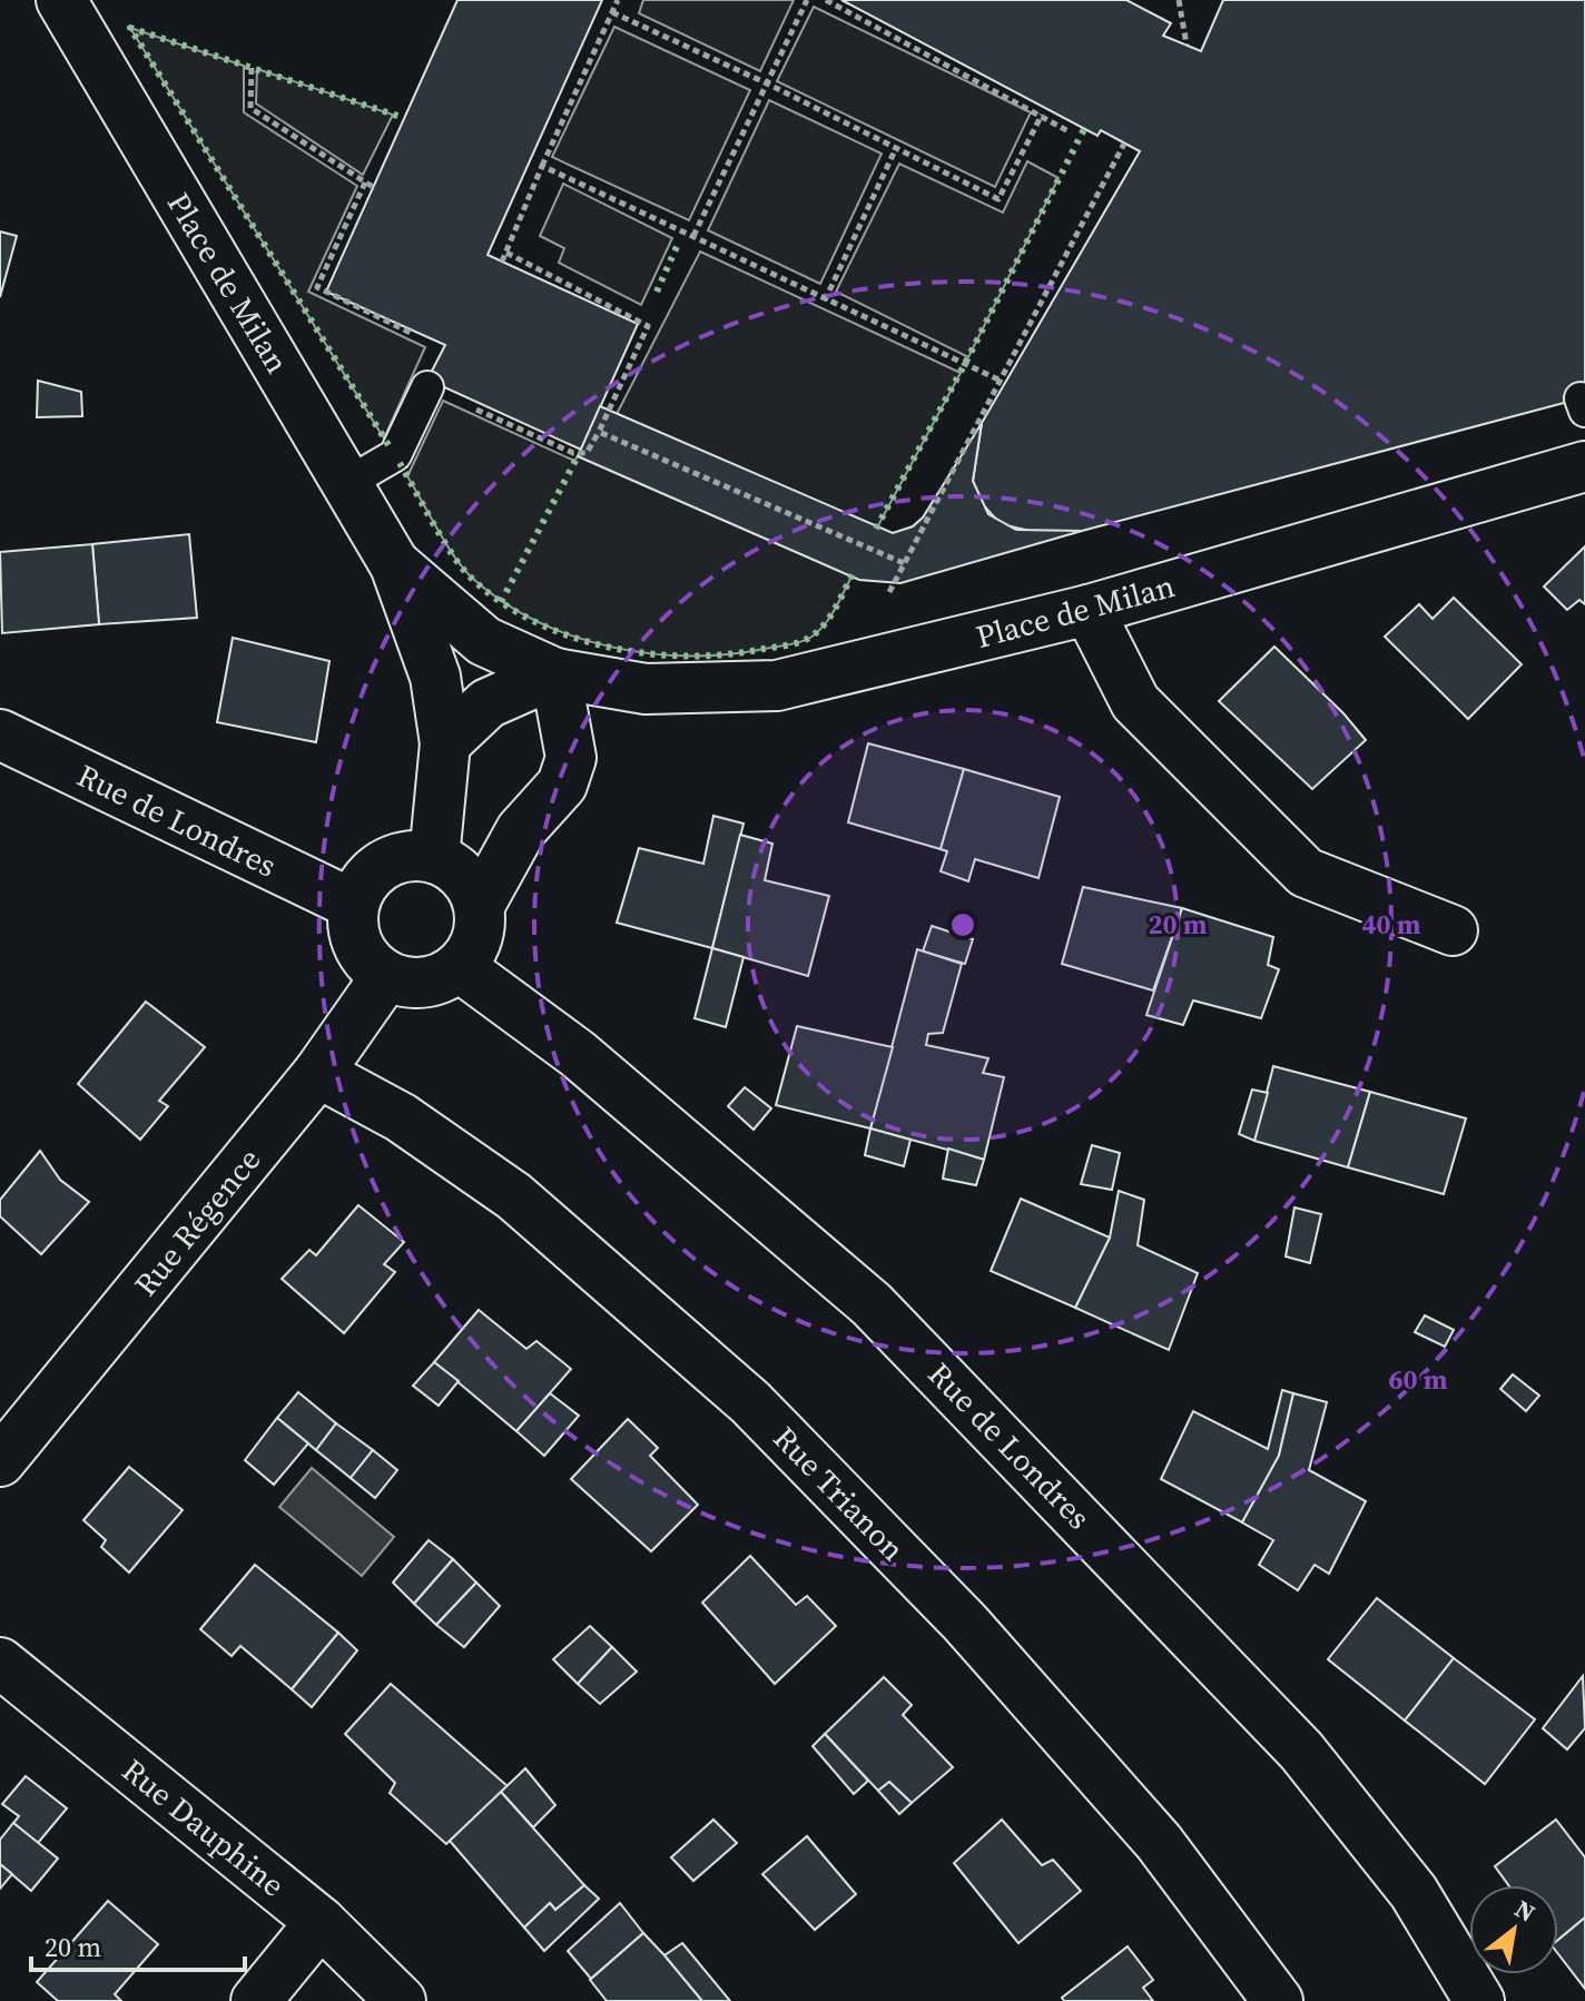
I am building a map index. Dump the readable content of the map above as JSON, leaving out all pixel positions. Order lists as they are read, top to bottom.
{
  "streets": {
    "street": [
      "Place de Milan",
      "Rue de Londres",
      "Rue Régence",
      "Rue Trianon",
      "Rue Dauphine"
    ]
  },
  "crossings": [
    ["Place de Milan", "Rue de Londres"],
    ["Place de Milan", "Rue Régence"],
    ["Rue de Londres", "Rue Régence"],
    ["Rue Régence", "Rue Trianon"]
  ],
  "scale_bar": "20 m",
  "north": "top right",
  "rings": ["20 m", "40 m", "60 m"]
}
